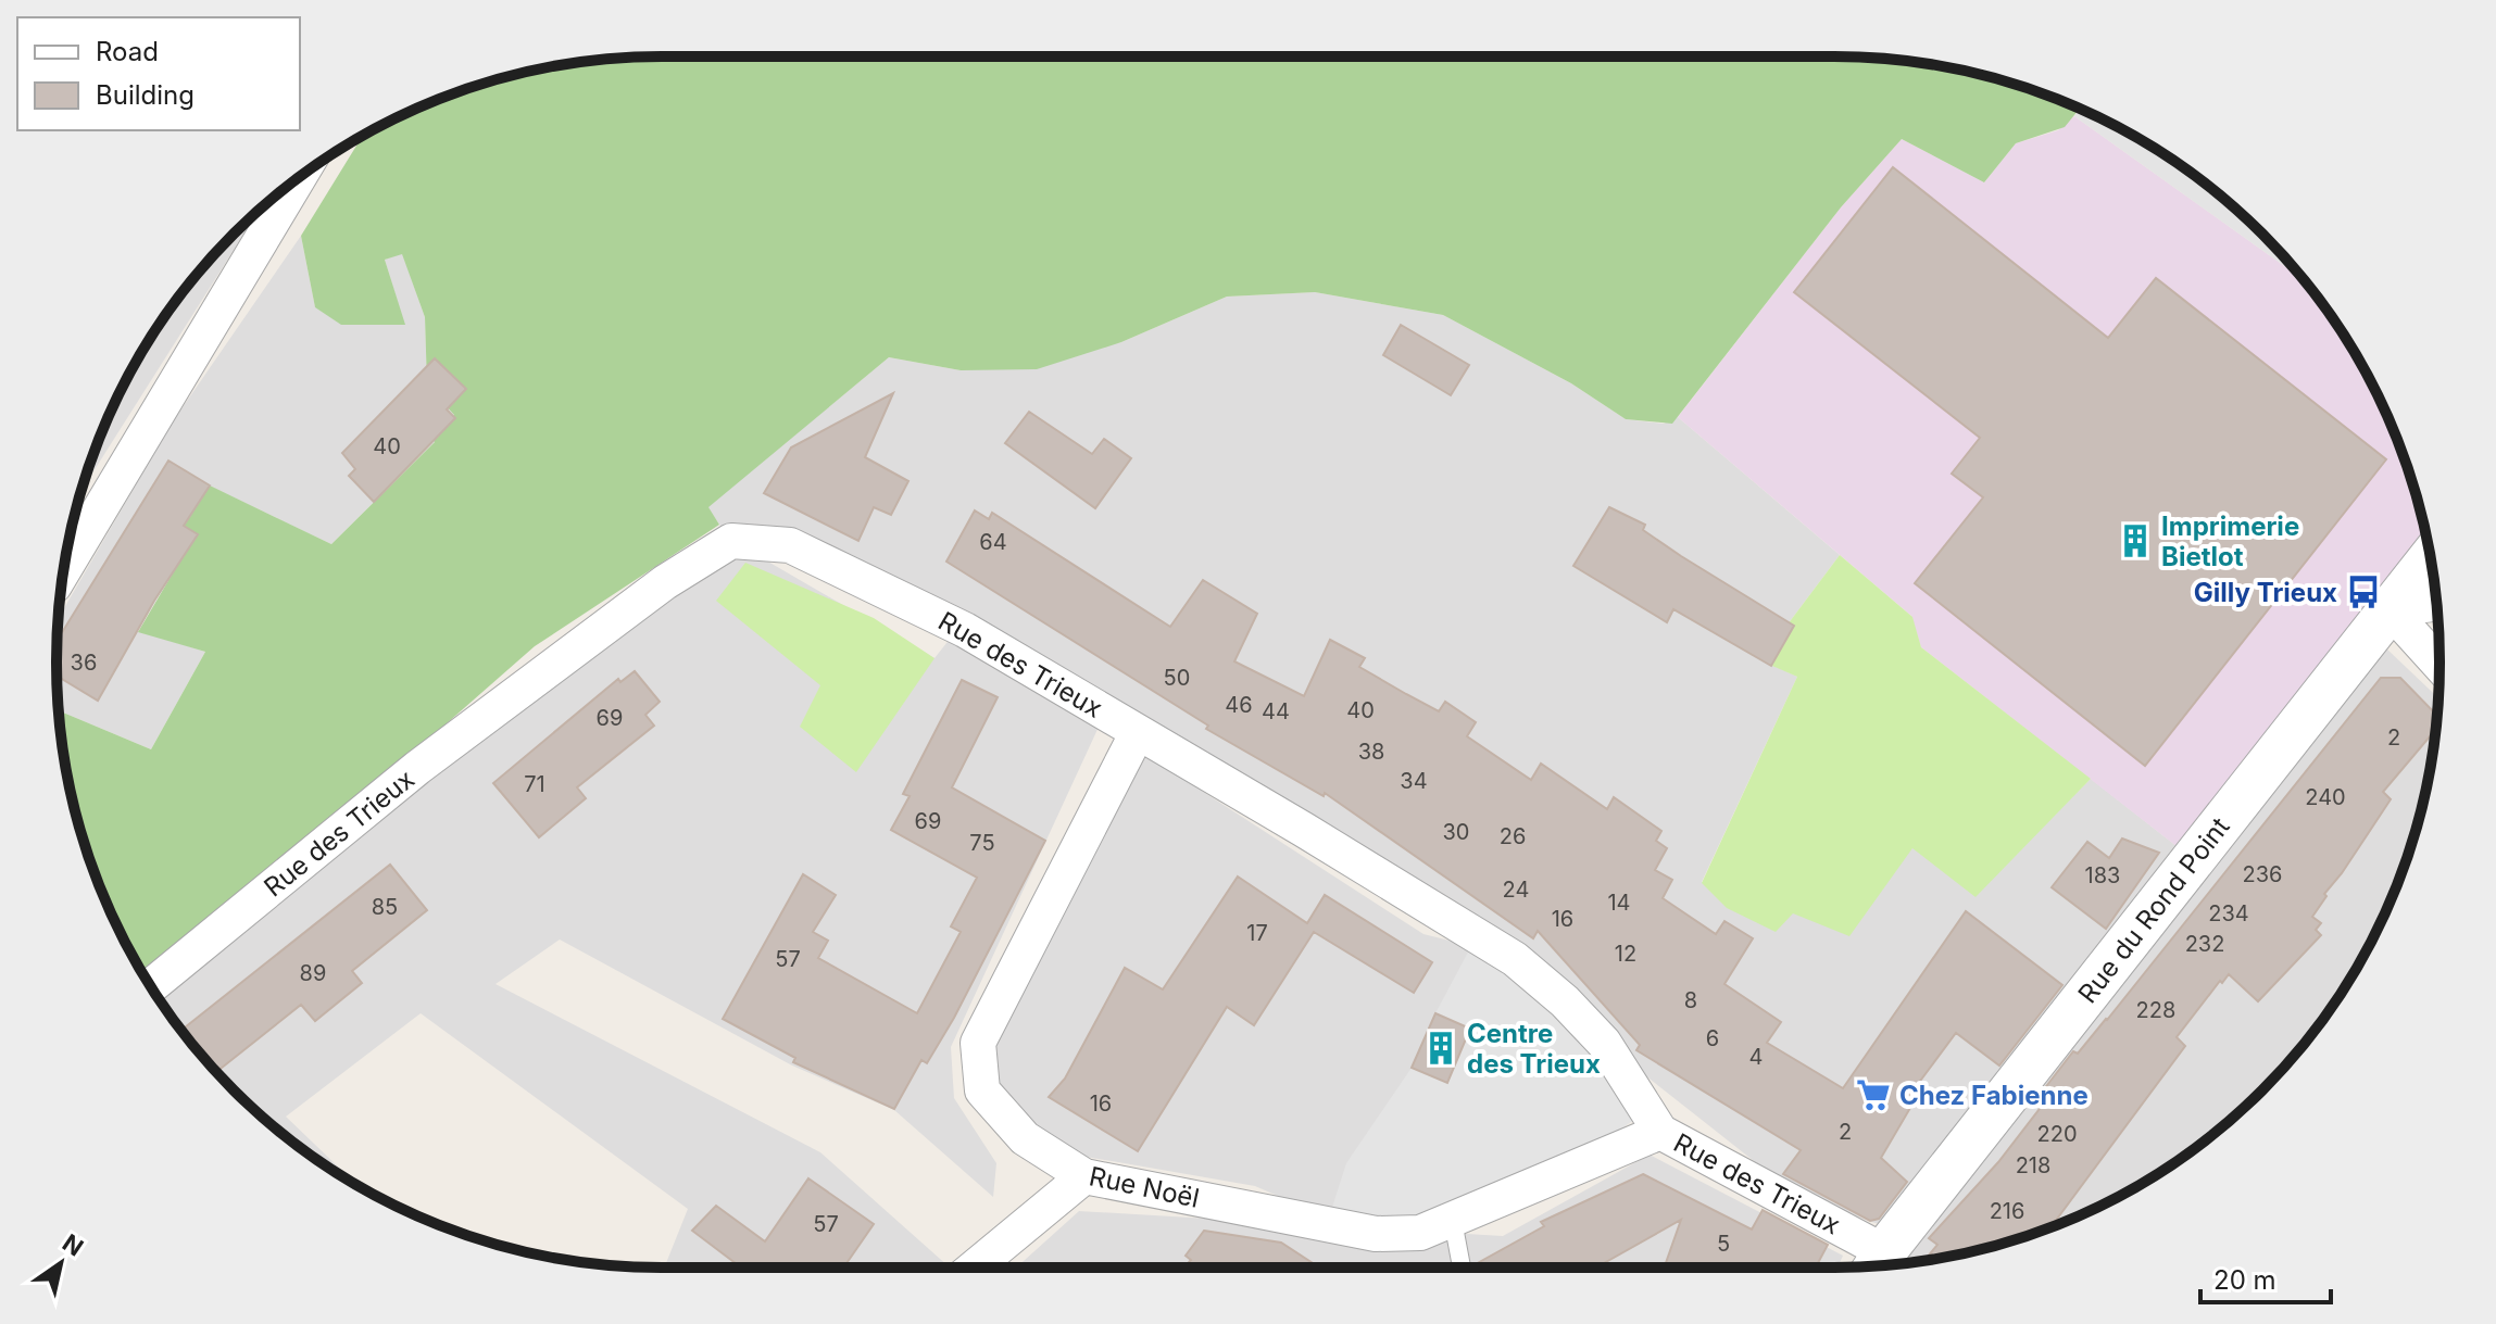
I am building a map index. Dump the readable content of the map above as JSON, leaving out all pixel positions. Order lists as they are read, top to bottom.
{
  "streets": {
    "street": ["Rue des Trieux", "Rue du Rond Point", "Rue Noël"]
  },
  "crossings": [
    ["Rue des Trieux", "Rue du Rond Point"],
    ["Rue des Trieux", "Rue Noël"]
  ],
  "places": {
    "building": ["Imprimerie Bietlot", "Centre des Trieux"],
    "bus stop": ["Gilly Trieux"],
    "supermarket": ["Chez Fabienne"]
  },
  "house_numbers": [
    "40",
    "64",
    "36",
    "50",
    "46",
    "40",
    "44",
    "69",
    "2",
    "38",
    "34",
    "71",
    "240",
    "69",
    "30",
    "26",
    "75",
    "236",
    "183",
    "24",
    "14",
    "85",
    "234",
    "16",
    "17",
    "232",
    "12",
    "57",
    "89",
    "8",
    "228",
    "6",
    "4",
    "16",
    "2",
    "220",
    "218",
    "216",
    "57",
    "5"
  ],
  "legend": ["Road", "Building"],
  "scale_bar": "20 m",
  "north": "top right"
}
